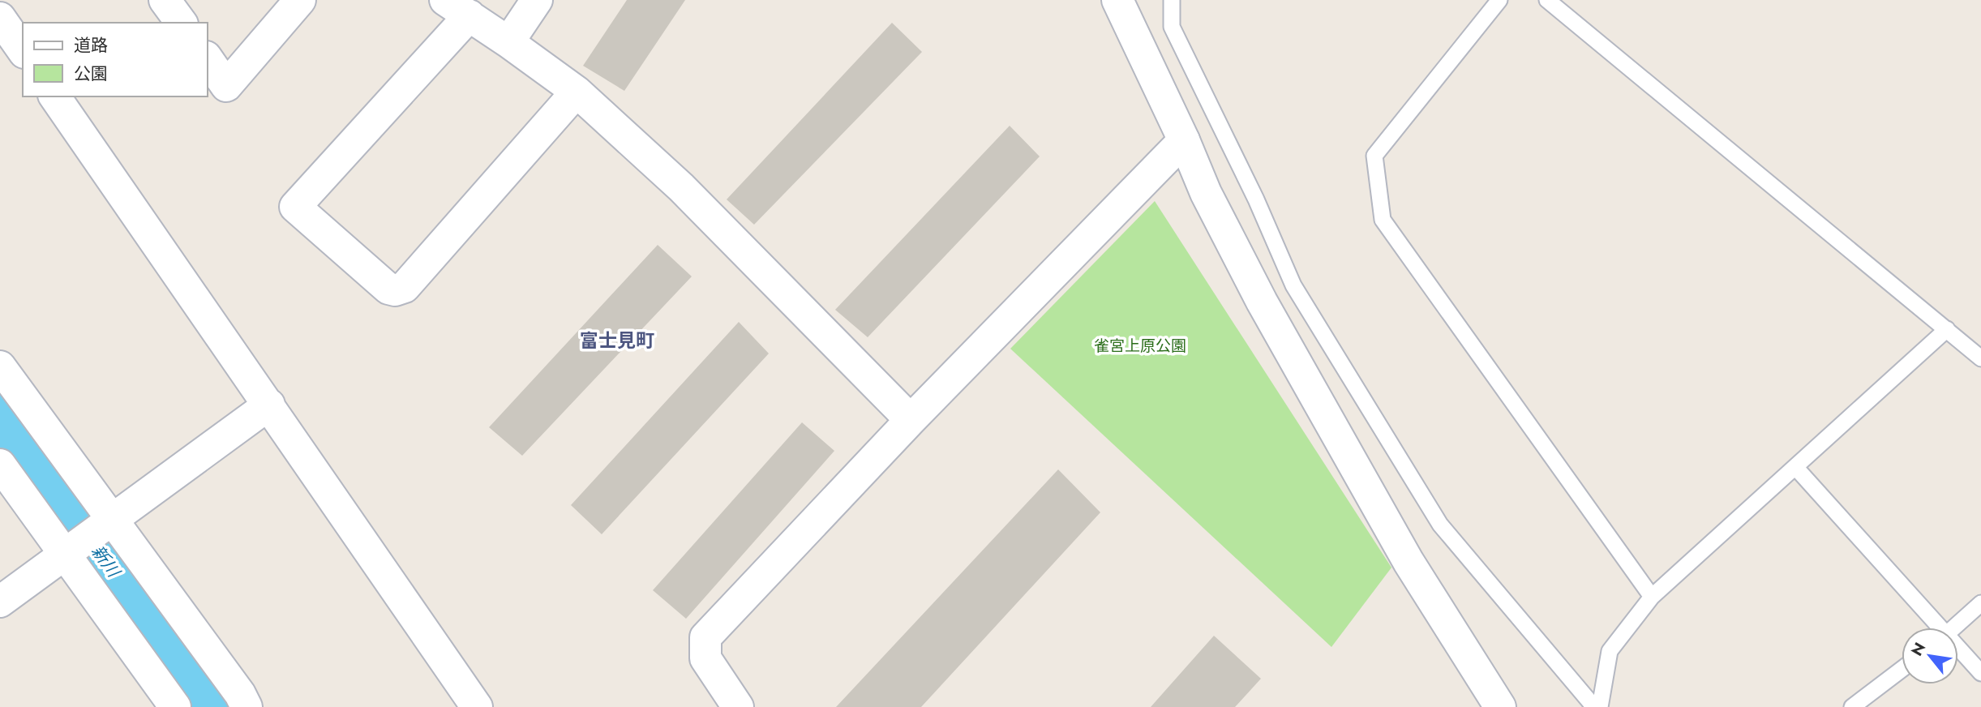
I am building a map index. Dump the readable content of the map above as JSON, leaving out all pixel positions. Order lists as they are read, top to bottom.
{
  "districts": ["富士見町"],
  "water": ["新川"],
  "parks": ["雀宮上原公園"],
  "legend": ["道路", "公園"],
  "north": "top left"
}
